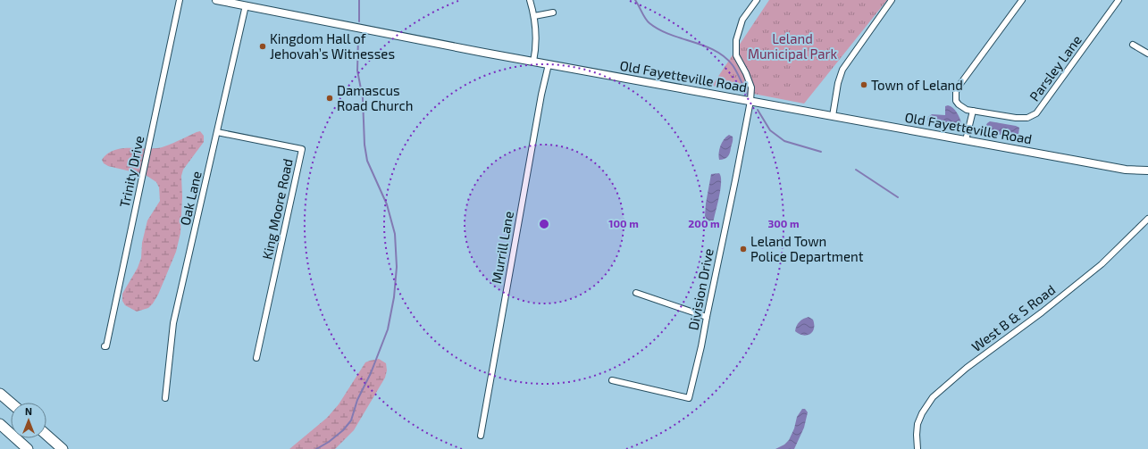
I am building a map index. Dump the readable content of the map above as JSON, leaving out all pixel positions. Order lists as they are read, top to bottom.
{
  "streets": {
    "street": [
      "Parsley Lane",
      "Old Fayetteville Road",
      "Trinity Drive",
      "Oak Lane",
      "King Moore Road",
      "Murrill Lane",
      "Division Drive",
      "West B & S Road"
    ]
  },
  "crossings": [
    ["Old Fayetteville Road", "Oak Lane"],
    ["Old Fayetteville Road", "Murrill Lane"],
    ["Old Fayetteville Road", "Division Drive"],
    ["Oak Lane", "King Moore Road"]
  ],
  "parks": ["Leland Municipal Park"],
  "places": [
    "Kingdom Hall of Jehovah’s Witnesses",
    "Town of Leland",
    "Damascus Road Church",
    "Leland Town Police Department"
  ],
  "north": "top",
  "rings": ["100 m", "200 m", "300 m"]
}
